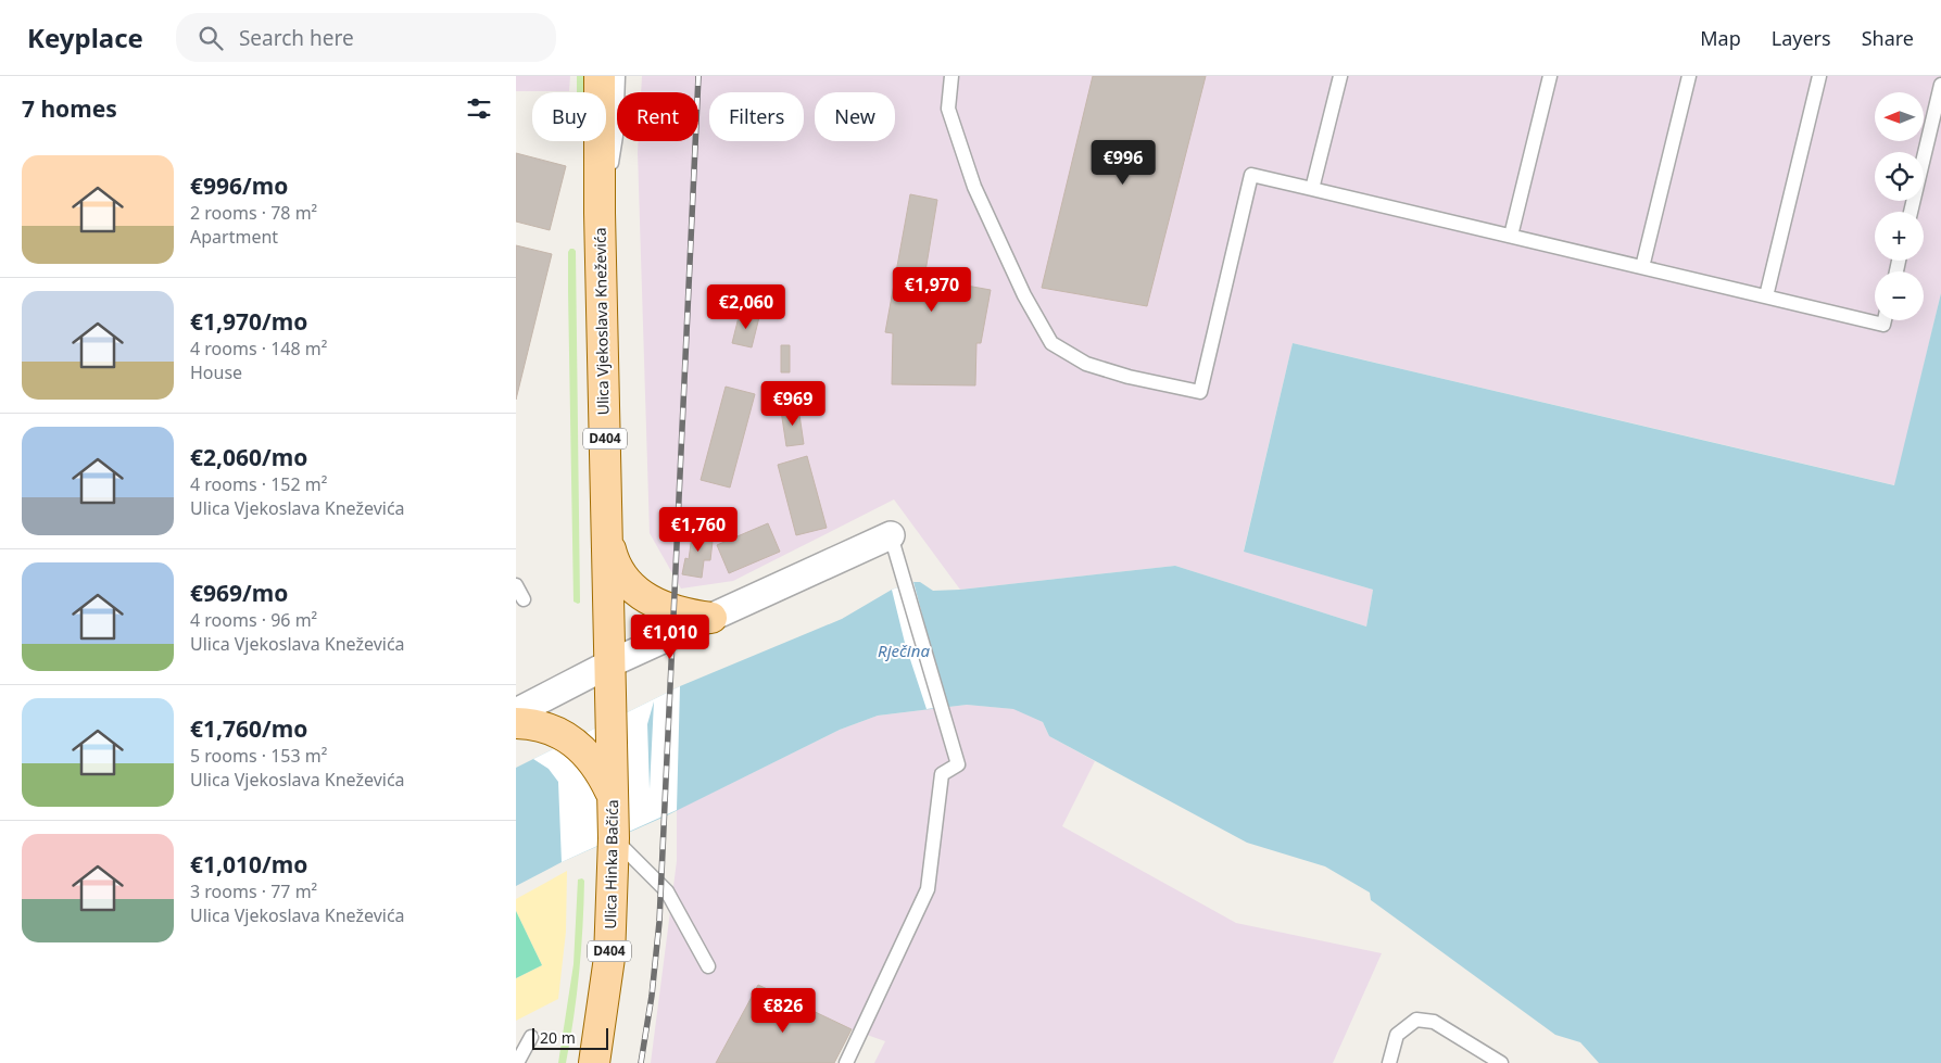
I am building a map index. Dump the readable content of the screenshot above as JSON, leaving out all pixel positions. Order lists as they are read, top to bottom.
{
  "streets": {
    "main road": ["Ulica Vjekoslava Kneževića", "D404", "Ulica Hinka Bačića"]
  },
  "crossings": [
    ["Ulica Vjekoslava Kneževića", "Ulica Hinka Bačića"]
  ],
  "water": ["Rječina"],
  "scale_bar": "20 m",
  "north": "left",
  "page": {
    "header": "Keyplace",
    "search": "Search here",
    "nav": ["Map", "Layers", "Share"],
    "heading": "7 homes",
    "map_buttons": ["+", "−"],
    "chip": [
      "Buy",
      "Rent",
      "Filters",
      "New"
    ],
    "price": [
      "€996",
      "€1,970",
      "€2,060",
      "€969",
      "€1,760",
      "€1,010",
      "€826"
    ],
    "list": [
      {
        "name": "€996/mo",
        "note": "2 rooms · 78 m² · Apartment"
      },
      {
        "name": "€1,970/mo",
        "note": "4 rooms · 148 m² · House"
      },
      {
        "name": "€2,060/mo",
        "note": "4 rooms · 152 m² · Ulica Vjekoslava Kneževića"
      },
      {
        "name": "€969/mo",
        "note": "4 rooms · 96 m² · Ulica Vjekoslava Kneževića"
      },
      {
        "name": "€1,760/mo",
        "note": "5 rooms · 153 m² · Ulica Vjekoslava Kneževića"
      },
      {
        "name": "€1,010/mo",
        "note": "3 rooms · 77 m² · Ulica Vjekoslava Kneževića"
      }
    ],
    "scale": "20 m"
  }
}
